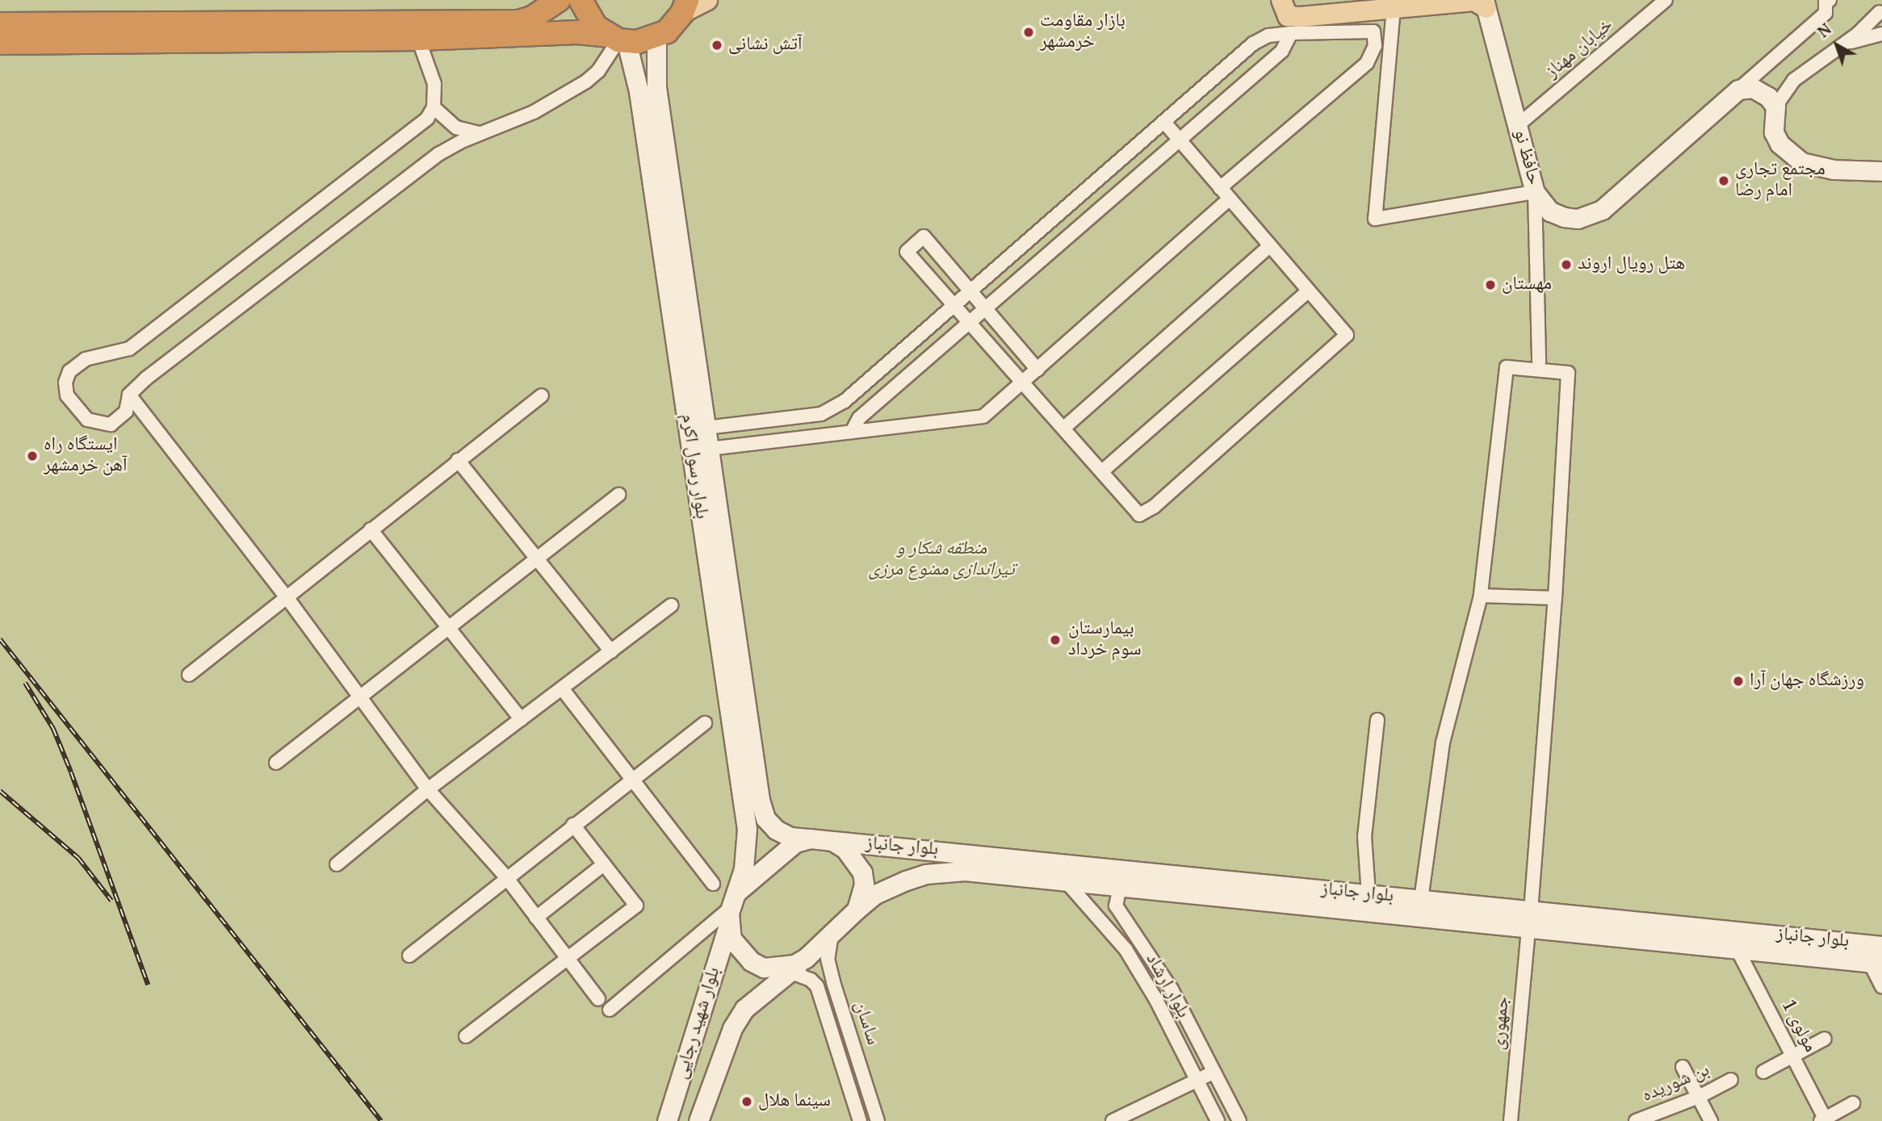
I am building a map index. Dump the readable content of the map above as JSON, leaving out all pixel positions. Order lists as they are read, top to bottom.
{
  "streets": {
    "main road": [
      "حافظ نو",
      "بلوار رسول اکرم",
      "بلوار جانباز",
      "بلوار شهید رجایی"
    ],
    "street": [
      "خیابان مهناز",
      "بلوار ارشاد",
      "ساسان",
      "جمهوری",
      "مولوی 1",
      "بن شوریده"
    ]
  },
  "crossings": [
    ["خیابان مهناز", "حافظ نو"],
    ["بلوار رسول اکرم", "بلوار جانباز"],
    ["بلوار رسول اکرم", "بلوار شهید رجایی"],
    ["بلوار رسول اکرم", "ساسان"],
    ["بلوار جانباز", "بلوار ارشاد"],
    ["بلوار جانباز", "بلوار شهید رجایی"],
    ["بلوار جانباز", "ساسان"],
    ["بلوار جانباز", "جمهوری"],
    ["بلوار جانباز", "مولوی 1"],
    ["بلوار شهید رجایی", "ساسان"]
  ],
  "parks": ["منطقه شکار و تیراندازی ممنوع مرزی"],
  "places": [
    "بازار مقاومت خرمشهر",
    "آتش نشانی",
    "مجتمع تجاری امام رضا",
    "هتل رویال اروند",
    "مهستان",
    "ایستگاه راه آهن خرمشهر",
    "بیمارستان سوم خرداد",
    "ورزشگاه جهان آرا",
    "سینما هلال"
  ],
  "north": "top left"
}
